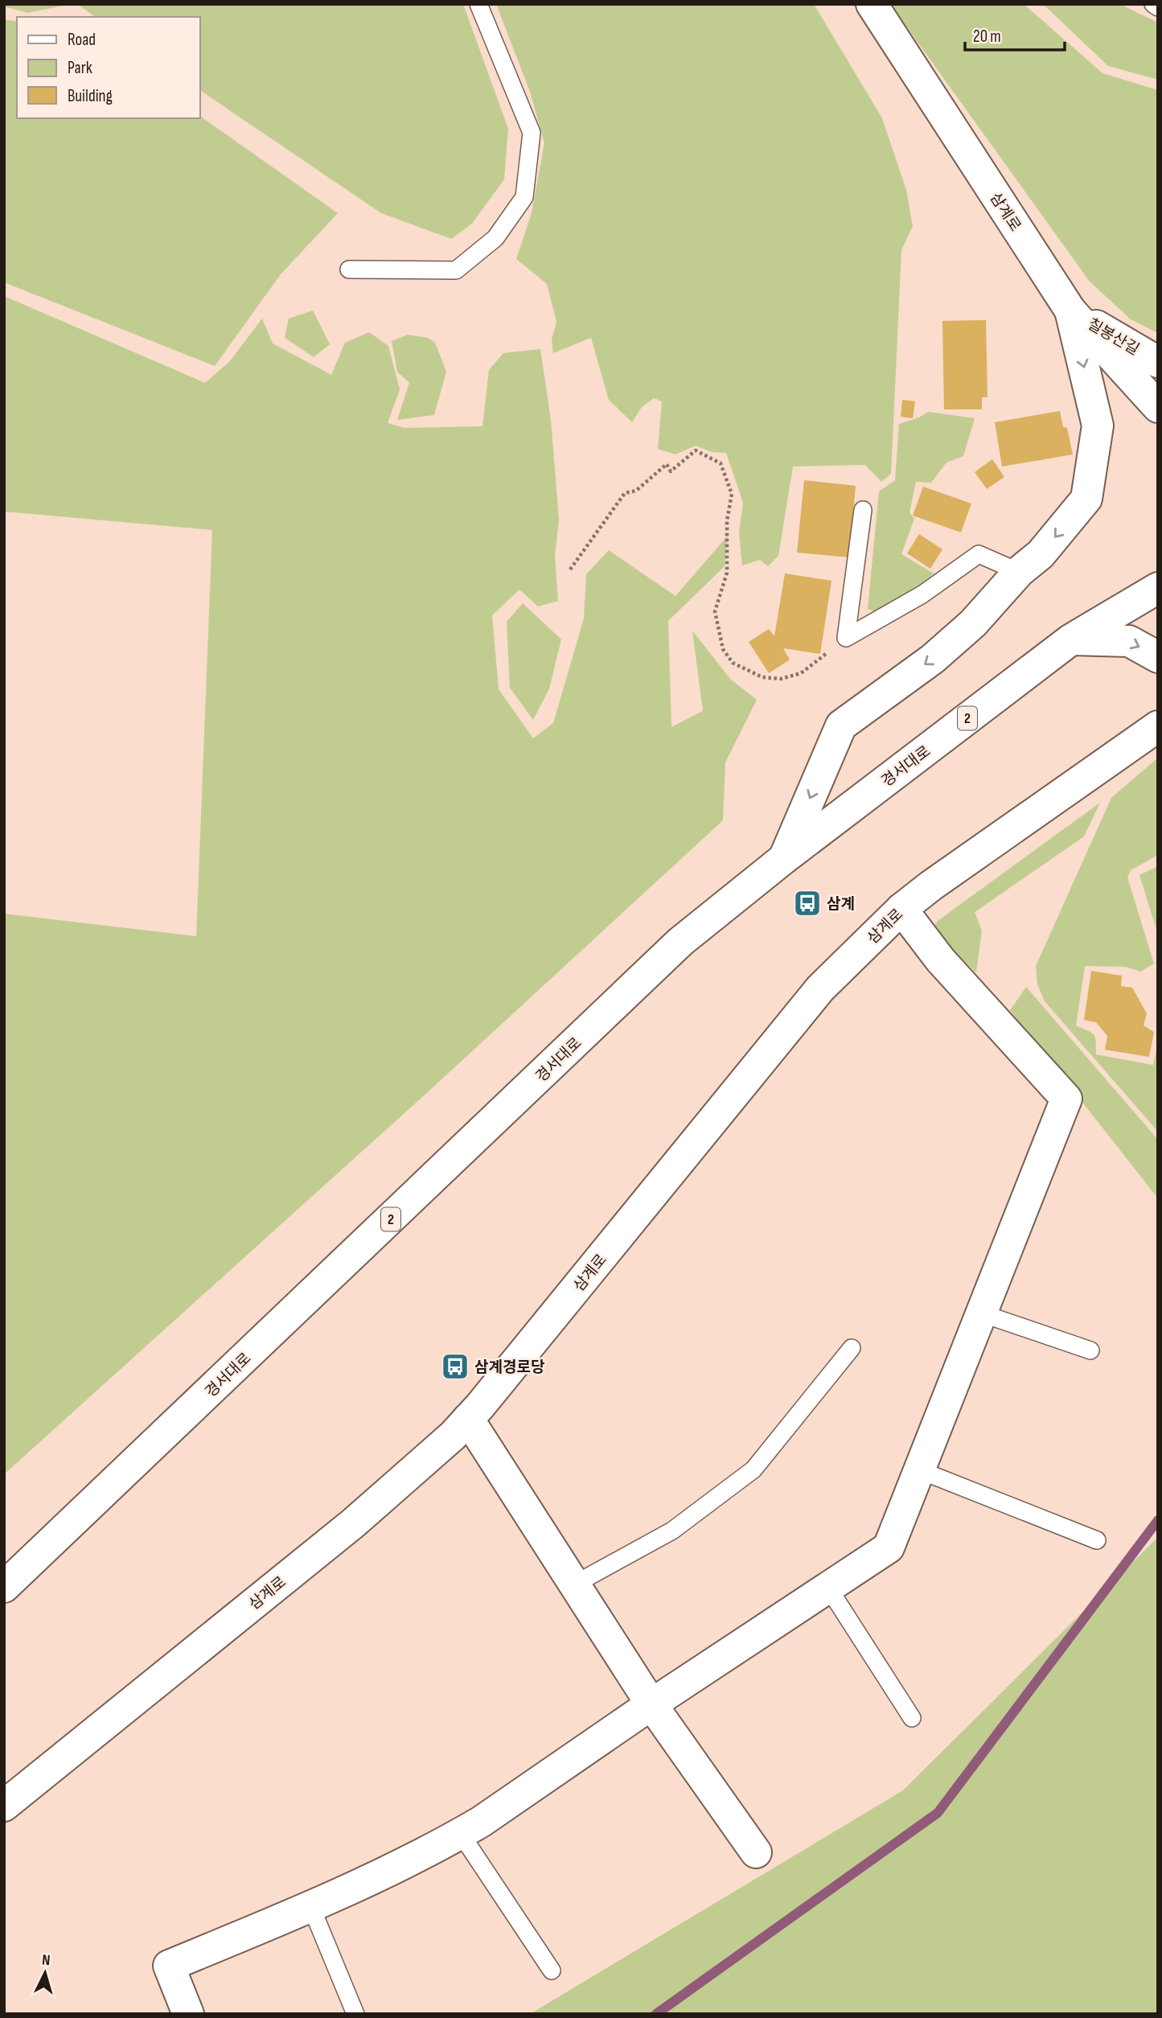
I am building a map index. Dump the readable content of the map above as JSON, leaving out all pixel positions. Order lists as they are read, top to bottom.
{
  "streets": {
    "street": [
      "삼계로",
      "칠봉산길",
      "2",
      "경서대로"
    ]
  },
  "crossings": [
    ["삼계로", "칠봉산길"]
  ],
  "places": {
    "bus stop": ["삼계", "삼계경로당"]
  },
  "legend": ["Road", "Park", "Building"],
  "scale_bar": "20 m",
  "north": "top"
}
